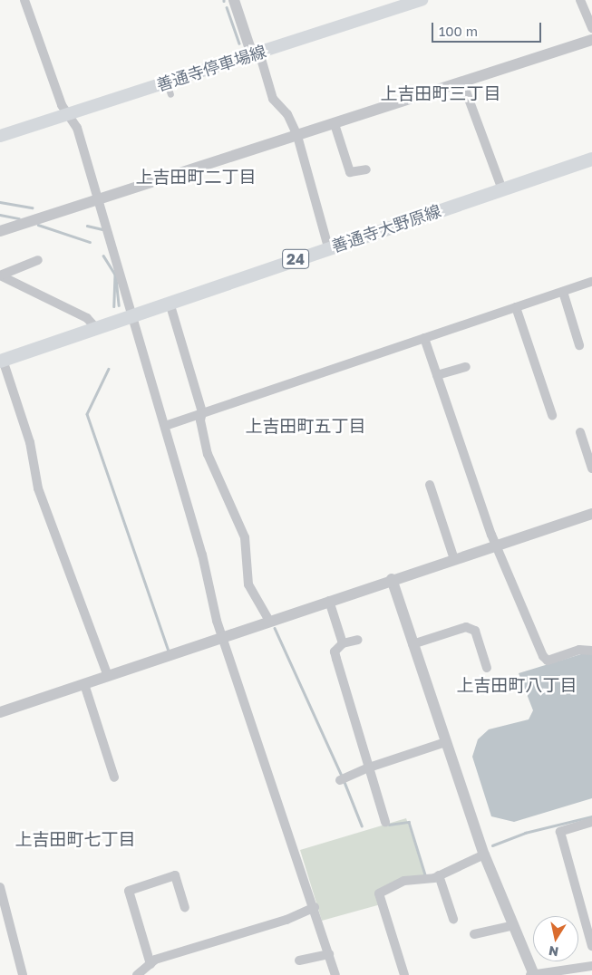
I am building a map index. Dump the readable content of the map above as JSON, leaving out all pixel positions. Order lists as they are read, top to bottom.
{
  "streets": {
    "main road": ["善通寺停車場線", "善通寺大野原線", "24"]
  },
  "districts": [
    "上吉田町三丁目",
    "上吉田町二丁目",
    "上吉田町五丁目",
    "上吉田町八丁目",
    "上吉田町七丁目"
  ],
  "scale_bar": "100 m",
  "north": "bottom"
}
